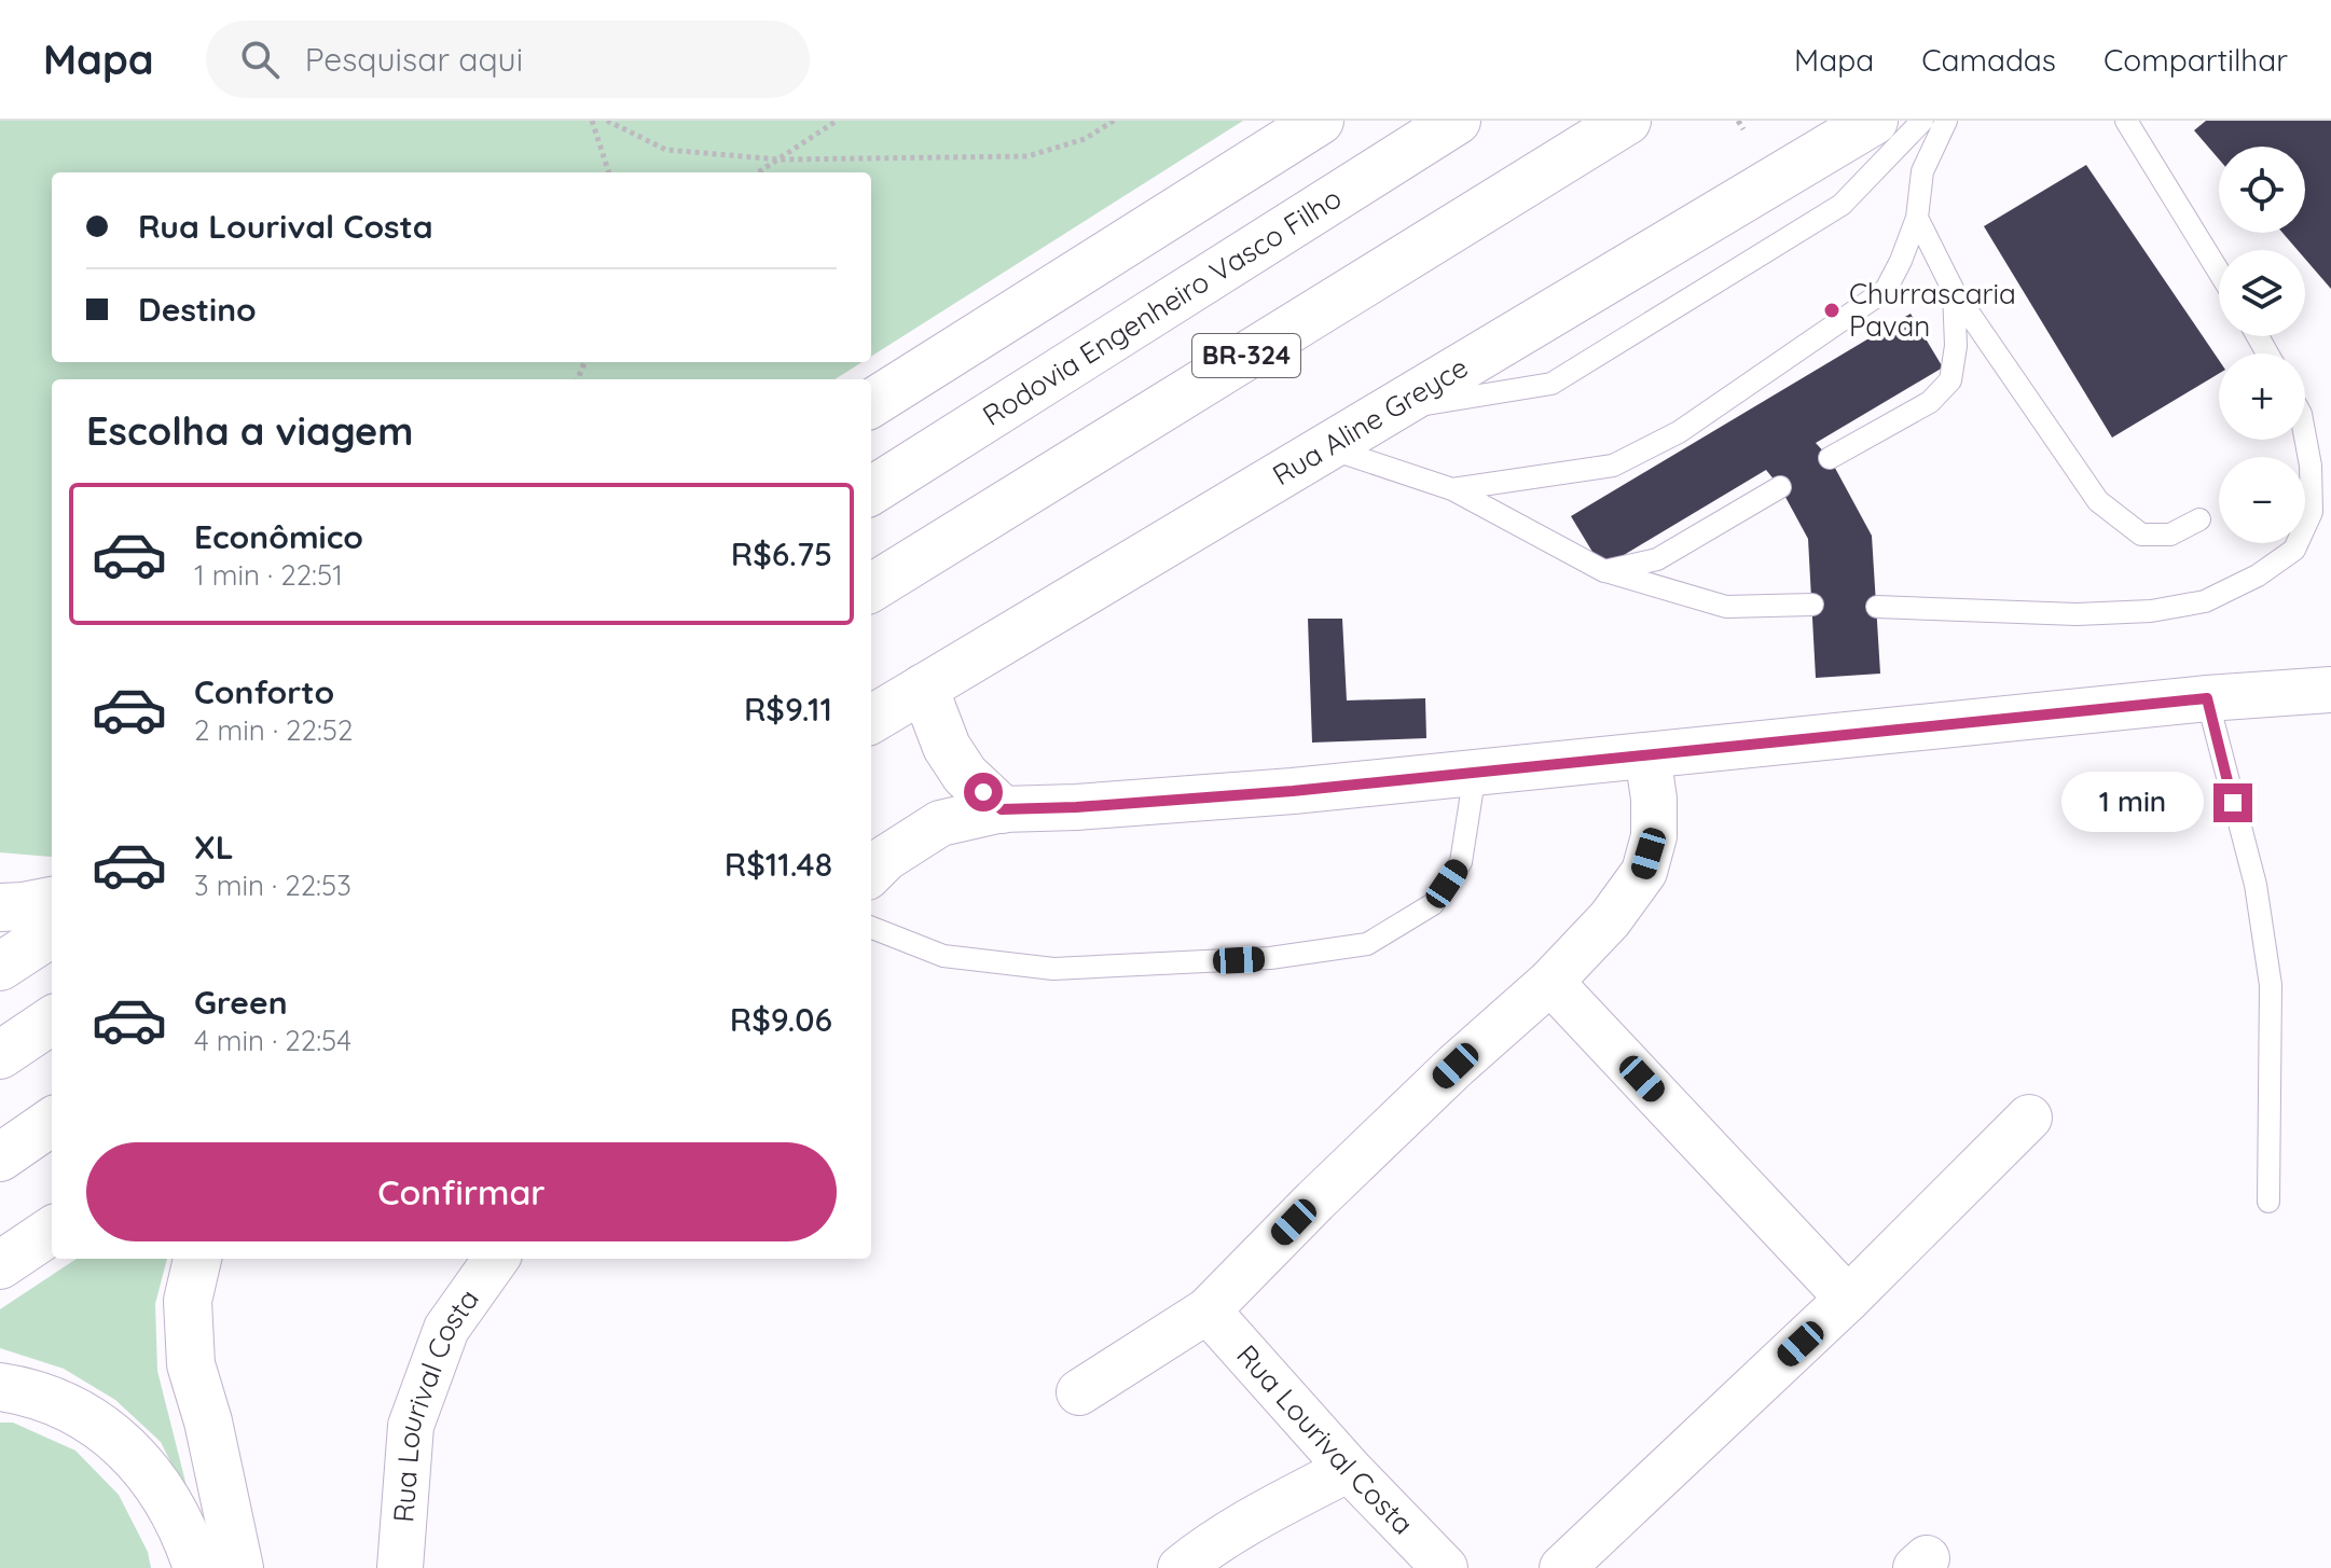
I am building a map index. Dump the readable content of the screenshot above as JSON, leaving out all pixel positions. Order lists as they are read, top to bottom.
{
  "streets": {
    "main road": ["Rodovia Engenheiro Vasco Filho", "BR-324", "Rua Aline Greyce"],
    "street": ["Rua Lourival Costa"]
  },
  "places": ["Churrascaria Pavan"],
  "page": {
    "header": "Mapa",
    "search": "Pesquisar aqui",
    "nav": ["Mapa", "Camadas", "Compartilhar"],
    "map_buttons": ["+", "−"],
    "banner": ["Rua Lourival Costa", "Destino"],
    "heading": "Escolha a viagem",
    "list": [
      {
        "name": "Econômico",
        "note": "1 min · 22:51",
        "value": "R$6.75"
      },
      {
        "name": "Conforto",
        "note": "2 min · 22:52",
        "value": "R$9.11"
      },
      {
        "name": "XL",
        "note": "3 min · 22:53",
        "value": "R$11.48"
      },
      {
        "name": "Green",
        "note": "4 min · 22:54",
        "value": "R$9.06"
      }
    ],
    "bubble": "1 min",
    "buttons": "Confirmar"
  }
}
